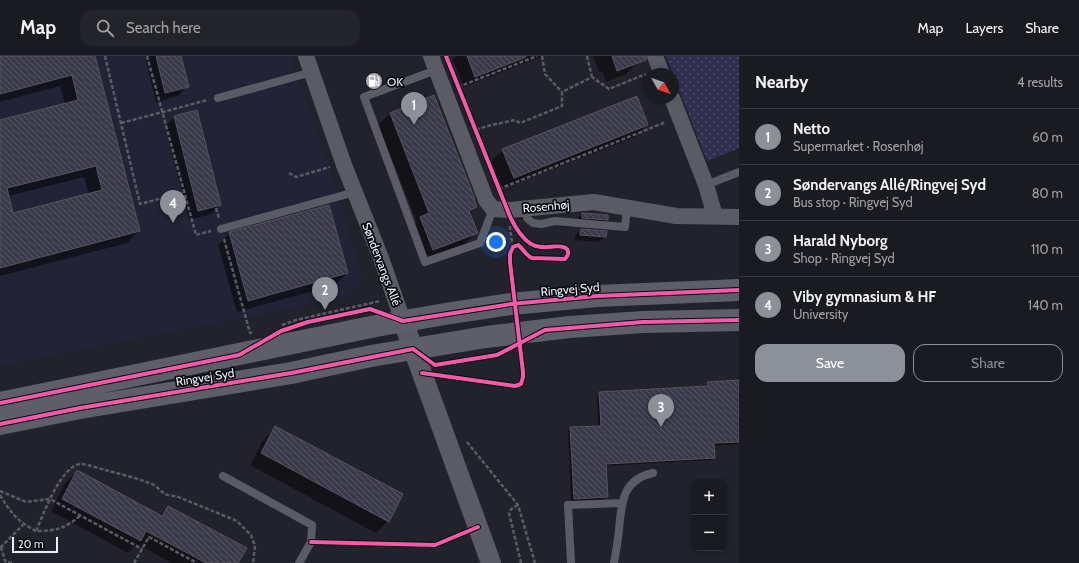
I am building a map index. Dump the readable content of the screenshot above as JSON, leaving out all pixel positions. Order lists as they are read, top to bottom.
{
  "streets": {
    "main road": ["Ringvej Syd"],
    "street": ["Rosenhøj", "Søndervangs Allé"]
  },
  "crossings": [
    ["Søndervangs Allé", "Ringvej Syd"]
  ],
  "places": {
    "fuel station": ["OK"]
  },
  "scale_bar": "20 m",
  "north": "bottom right",
  "page": {
    "header": "Map",
    "search": "Search here",
    "nav": ["Map", "Layers", "Share"],
    "heading": ["Nearby", "4 results"],
    "pins": [
      "1",
      "4",
      "2",
      "3"
    ],
    "list": [
      {
        "mark": "1",
        "name": "Netto",
        "note": "Supermarket · Rosenhøj",
        "value": "60 m"
      },
      {
        "mark": "2",
        "name": "Søndervangs Allé/Ringvej Syd",
        "note": "Bus stop · Ringvej Syd",
        "value": "80 m"
      },
      {
        "mark": "3",
        "name": "Harald Nyborg",
        "note": "Shop · Ringvej Syd",
        "value": "110 m"
      },
      {
        "mark": "4",
        "name": "Viby gymnasium & HF",
        "note": "University",
        "value": "140 m"
      }
    ],
    "buttons": ["Save", "Share"],
    "map_buttons": ["+", "−"],
    "scale": "20 m"
  }
}
